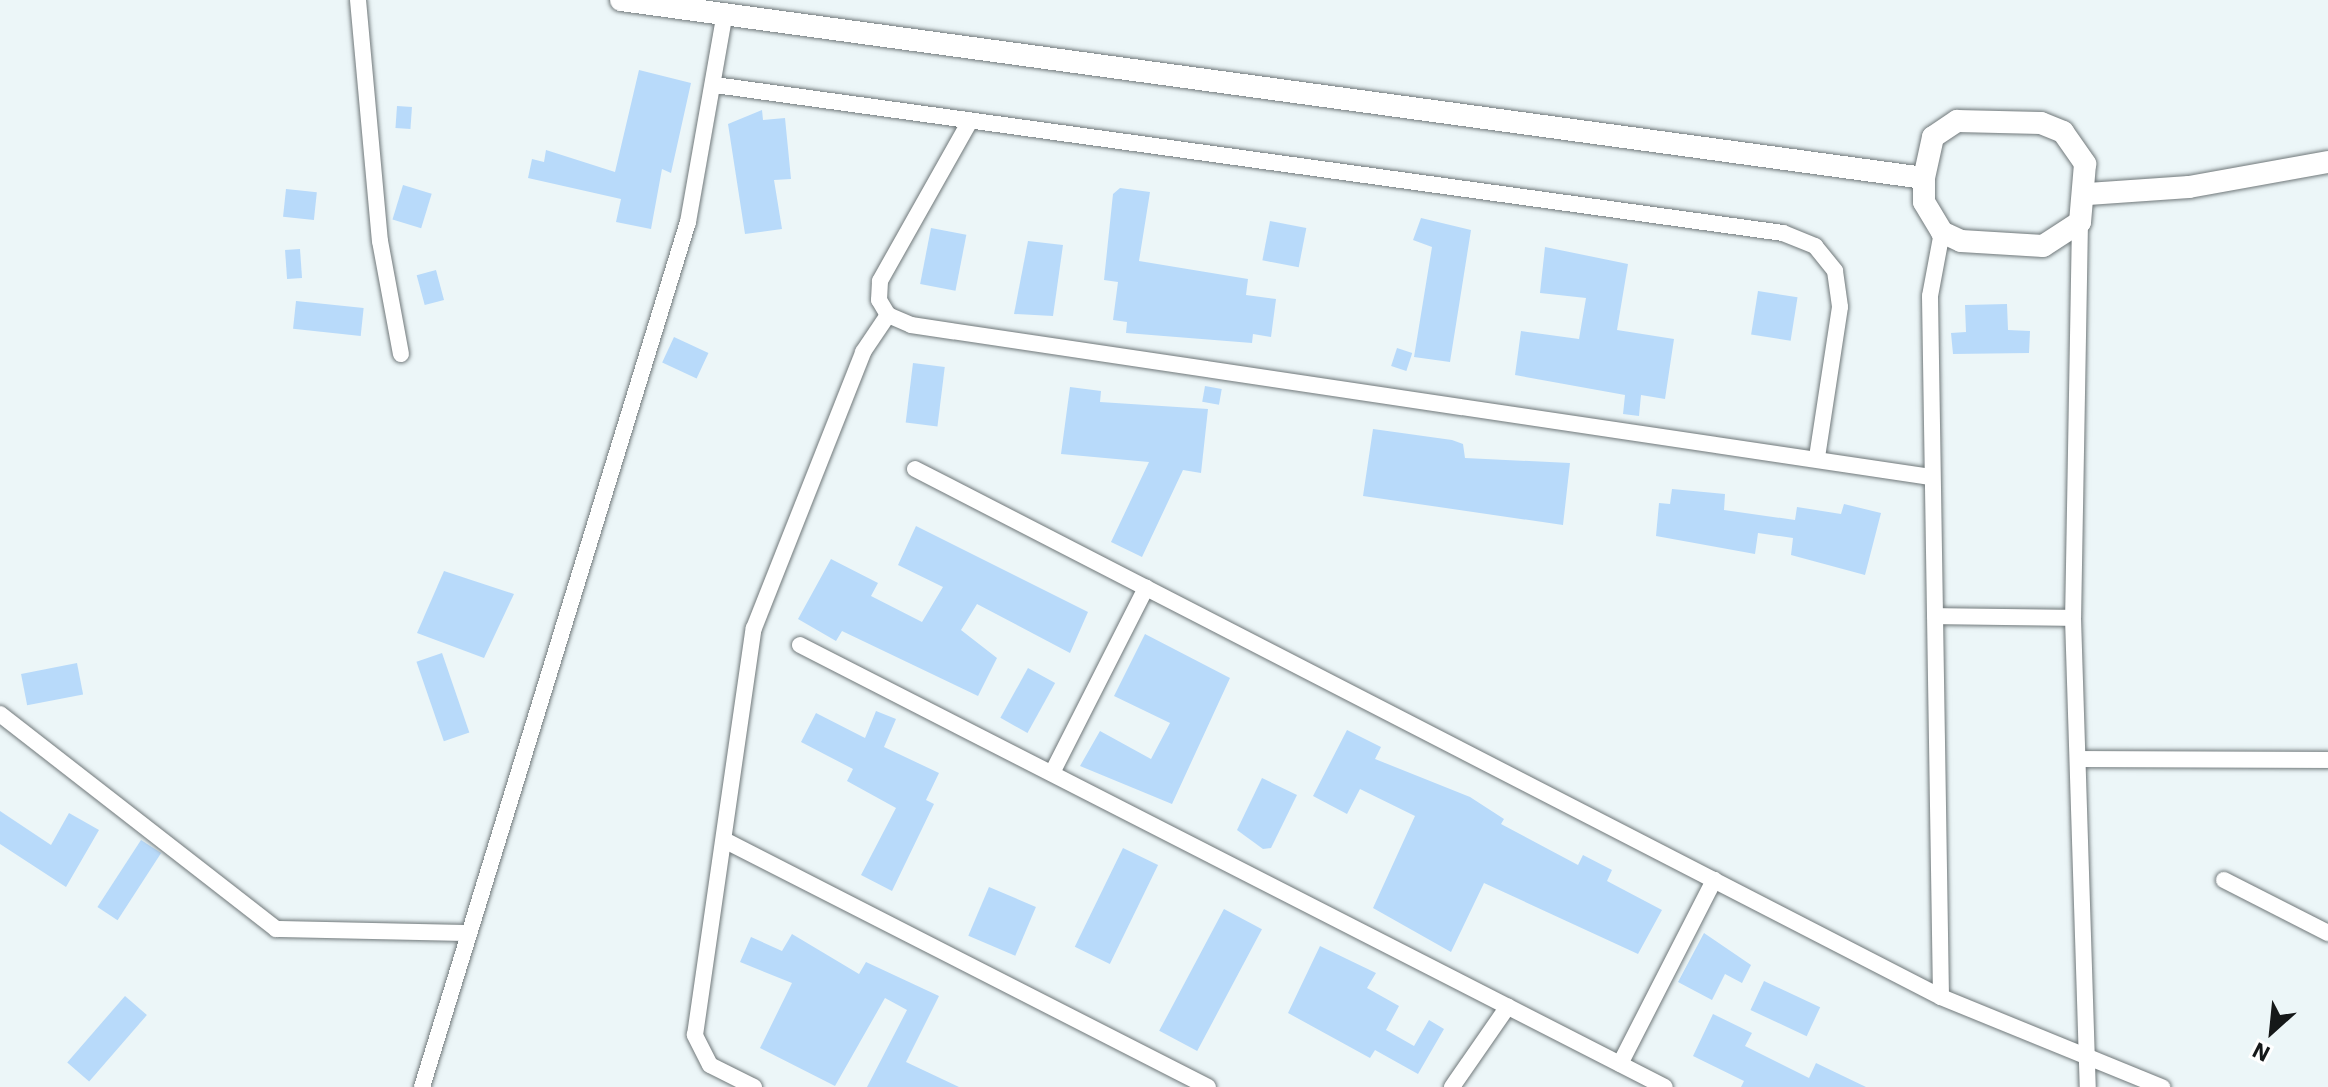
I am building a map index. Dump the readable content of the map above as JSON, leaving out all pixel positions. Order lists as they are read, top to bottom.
{
  "north": "bottom left"
}
